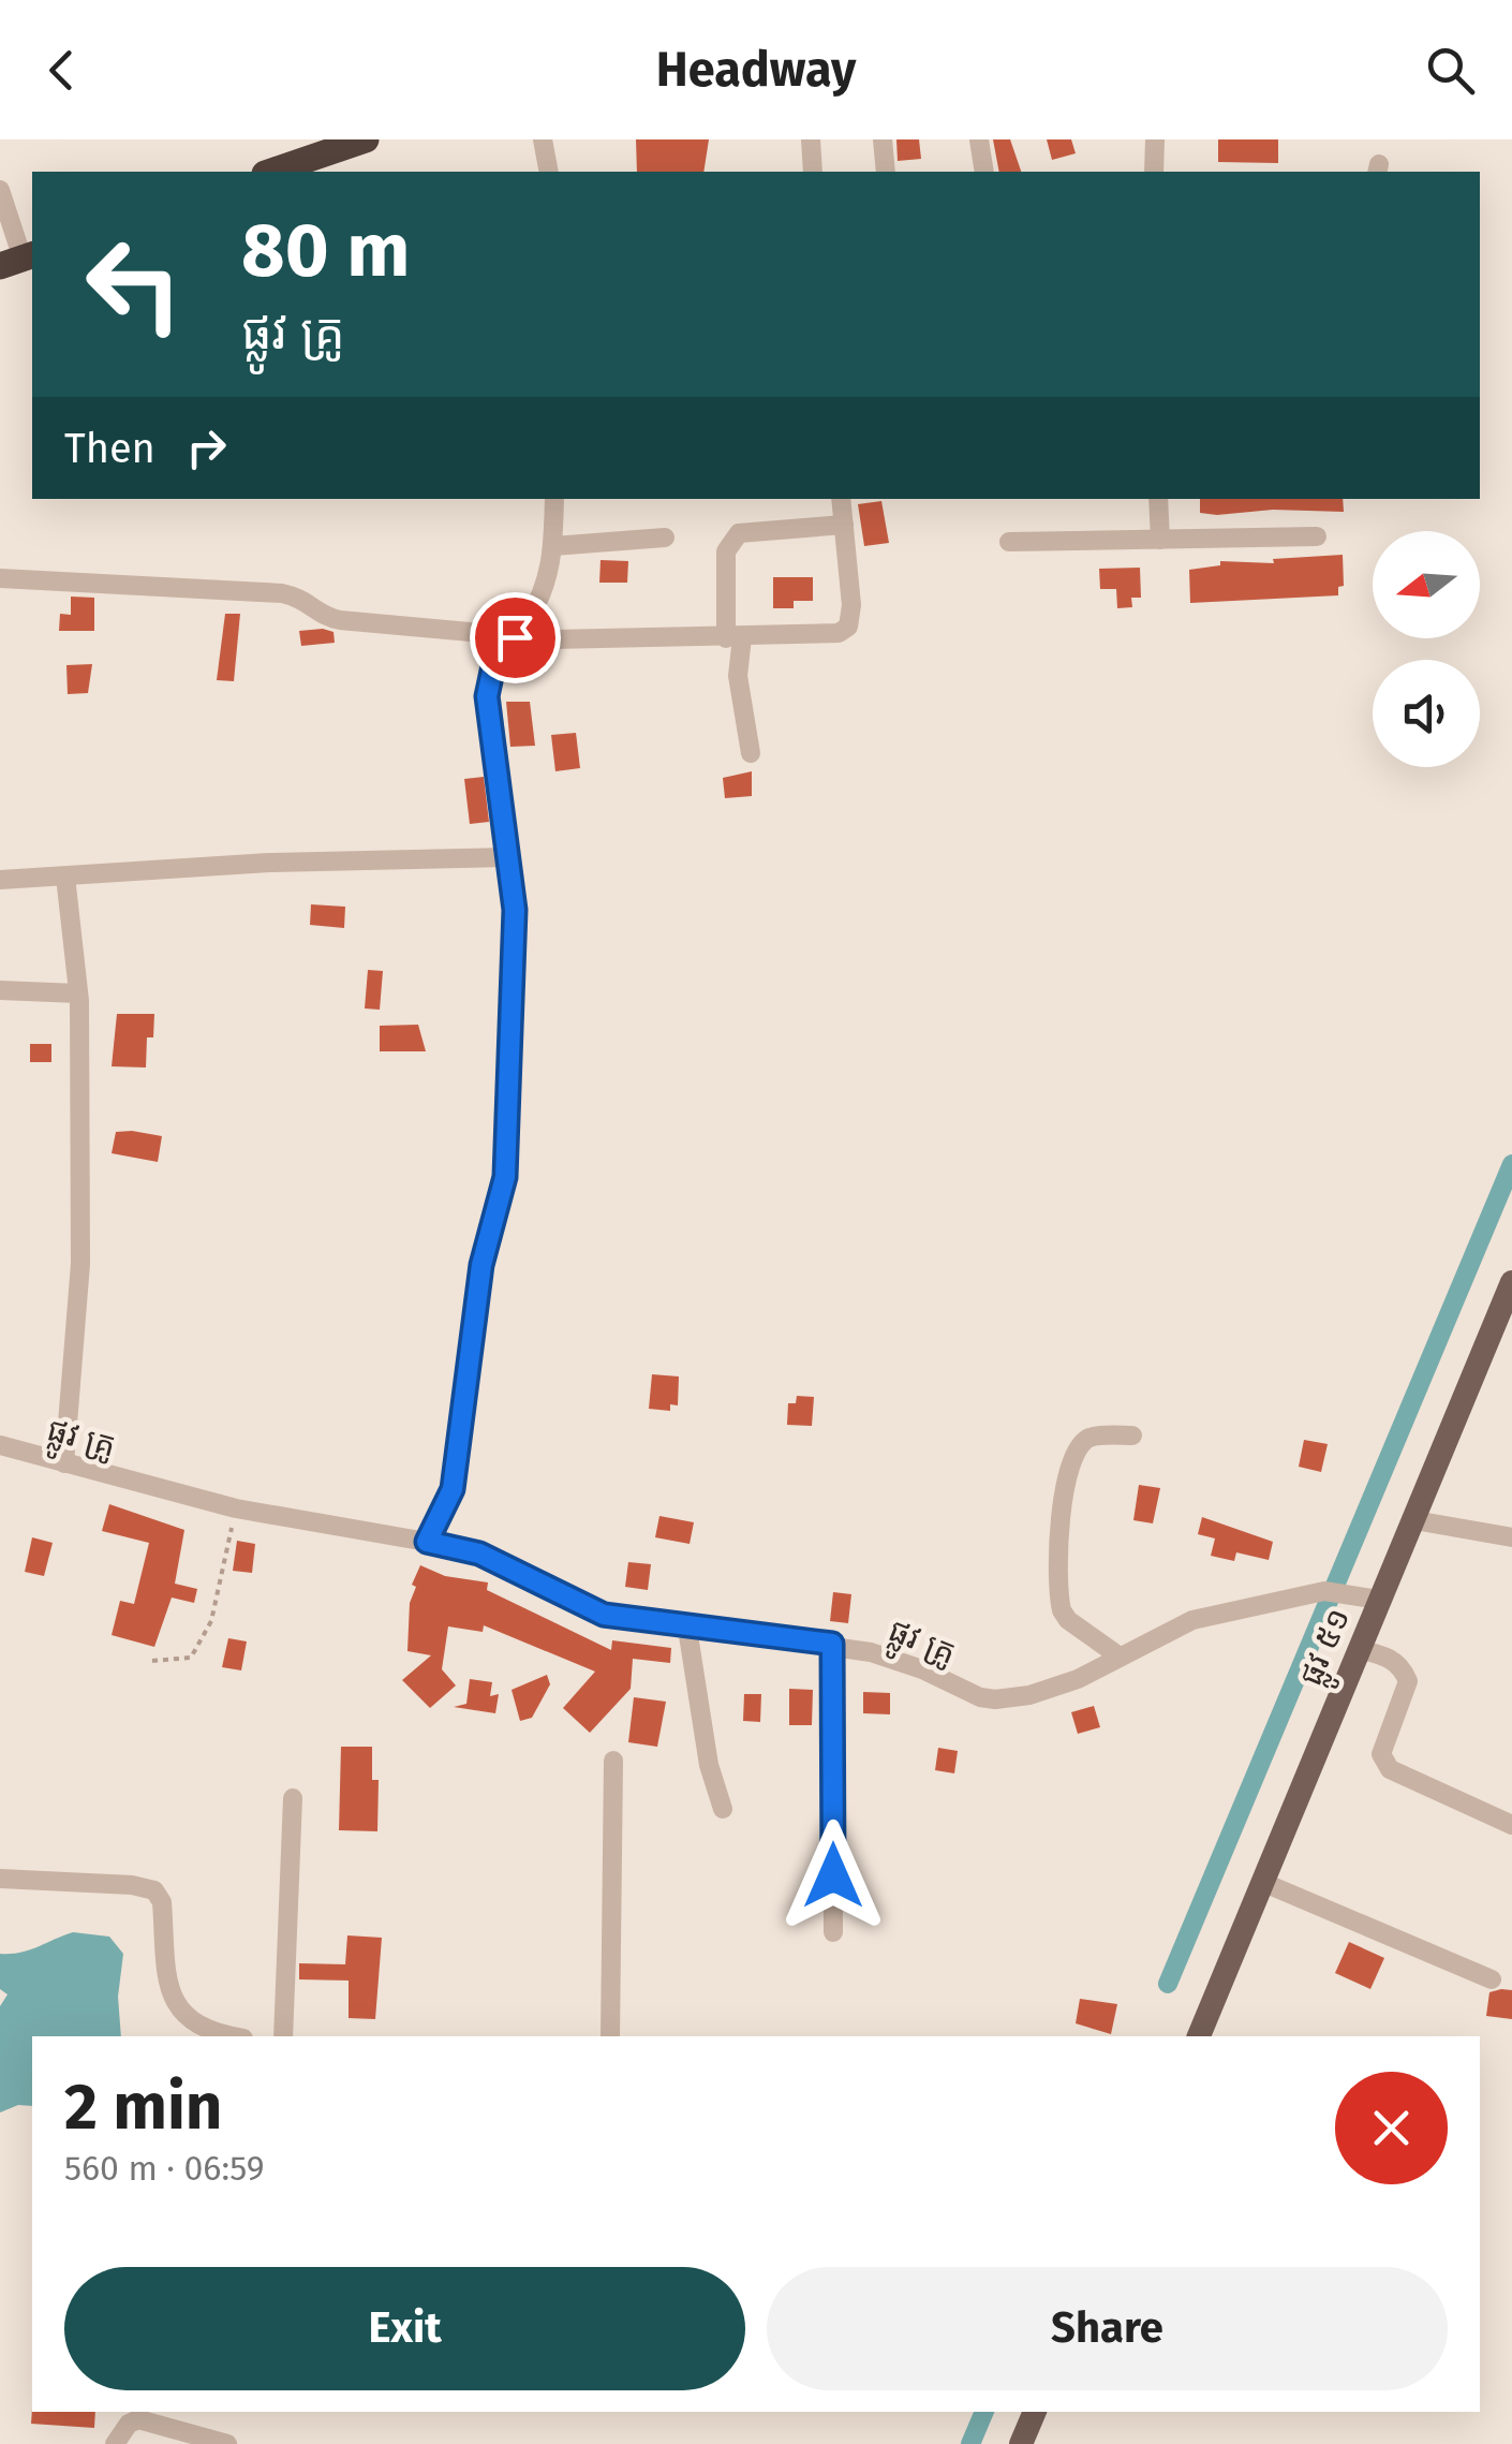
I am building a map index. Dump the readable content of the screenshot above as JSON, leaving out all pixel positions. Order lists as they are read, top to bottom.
{
  "streets": {
    "main road": ["ផ្លូវ ៥១"],
    "street": ["ផ្លូវ គ្រូ"]
  },
  "crossings": [
    ["ផ្លូវ គ្រូ", "ផ្លូវ ៥១"]
  ],
  "north": "left",
  "page": {
    "header": "Headway",
    "turn": ["80 m", "ផ្លូវ គ្រូ"],
    "then": "Then",
    "heading": ["2 min", "560 m · 06:59"],
    "buttons": ["Exit", "Share"]
  }
}
